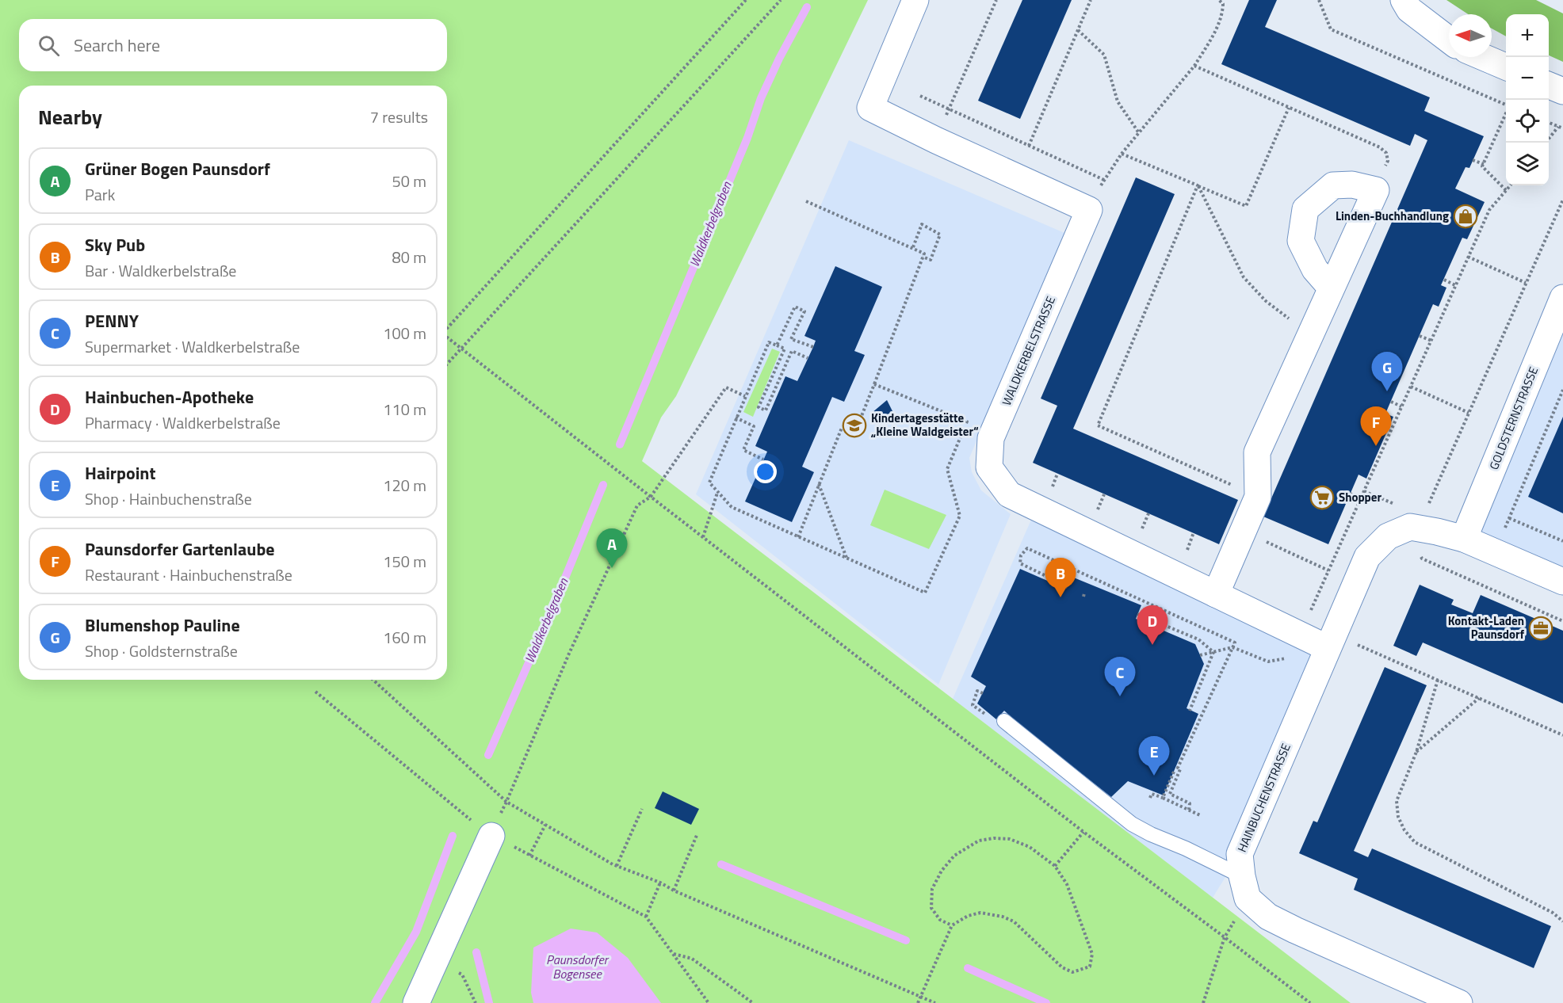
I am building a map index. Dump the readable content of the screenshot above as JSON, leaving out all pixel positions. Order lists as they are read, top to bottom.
{
  "streets": {
    "street": ["WALDKERBELSTRASSE", "GOLDSTERNSTRASSE", "HAINBUCHENSTRASSE"]
  },
  "crossings": [
    ["WALDKERBELSTRASSE", "HAINBUCHENSTRASSE"]
  ],
  "water": ["Waldkerbelgraben", "Paunsdorfer Bogensee"],
  "places": {
    "shop": ["Linden-Buchhandlung"],
    "school or university": ["Kindertagesstätte „Kleine Waldgeister“"],
    "supermarket": ["Shopper"],
    "office": ["Kontakt-Laden Paunsdorf"]
  },
  "north": "left",
  "page": {
    "map_buttons": ["+", "−"],
    "search": "Search here",
    "heading": ["Nearby", "7 results"],
    "list": [
      {
        "mark": "A",
        "name": "Grüner Bogen Paunsdorf",
        "note": "Park",
        "value": "50 m"
      },
      {
        "mark": "B",
        "name": "Sky Pub",
        "note": "Bar · Waldkerbelstraße",
        "value": "80 m"
      },
      {
        "mark": "C",
        "name": "PENNY",
        "note": "Supermarket · Waldkerbelstraße",
        "value": "100 m"
      },
      {
        "mark": "D",
        "name": "Hainbuchen-Apotheke",
        "note": "Pharmacy · Waldkerbelstraße",
        "value": "110 m"
      },
      {
        "mark": "E",
        "name": "Hairpoint",
        "note": "Shop · Hainbuchenstraße",
        "value": "120 m"
      },
      {
        "mark": "F",
        "name": "Paunsdorfer Gartenlaube",
        "note": "Restaurant · Hainbuchenstraße",
        "value": "150 m"
      },
      {
        "mark": "G",
        "name": "Blumenshop Pauline",
        "note": "Shop · Goldsternstraße",
        "value": "160 m"
      }
    ],
    "pins": [
      "G",
      "F",
      "A",
      "B",
      "D",
      "C",
      "E"
    ]
  }
}
